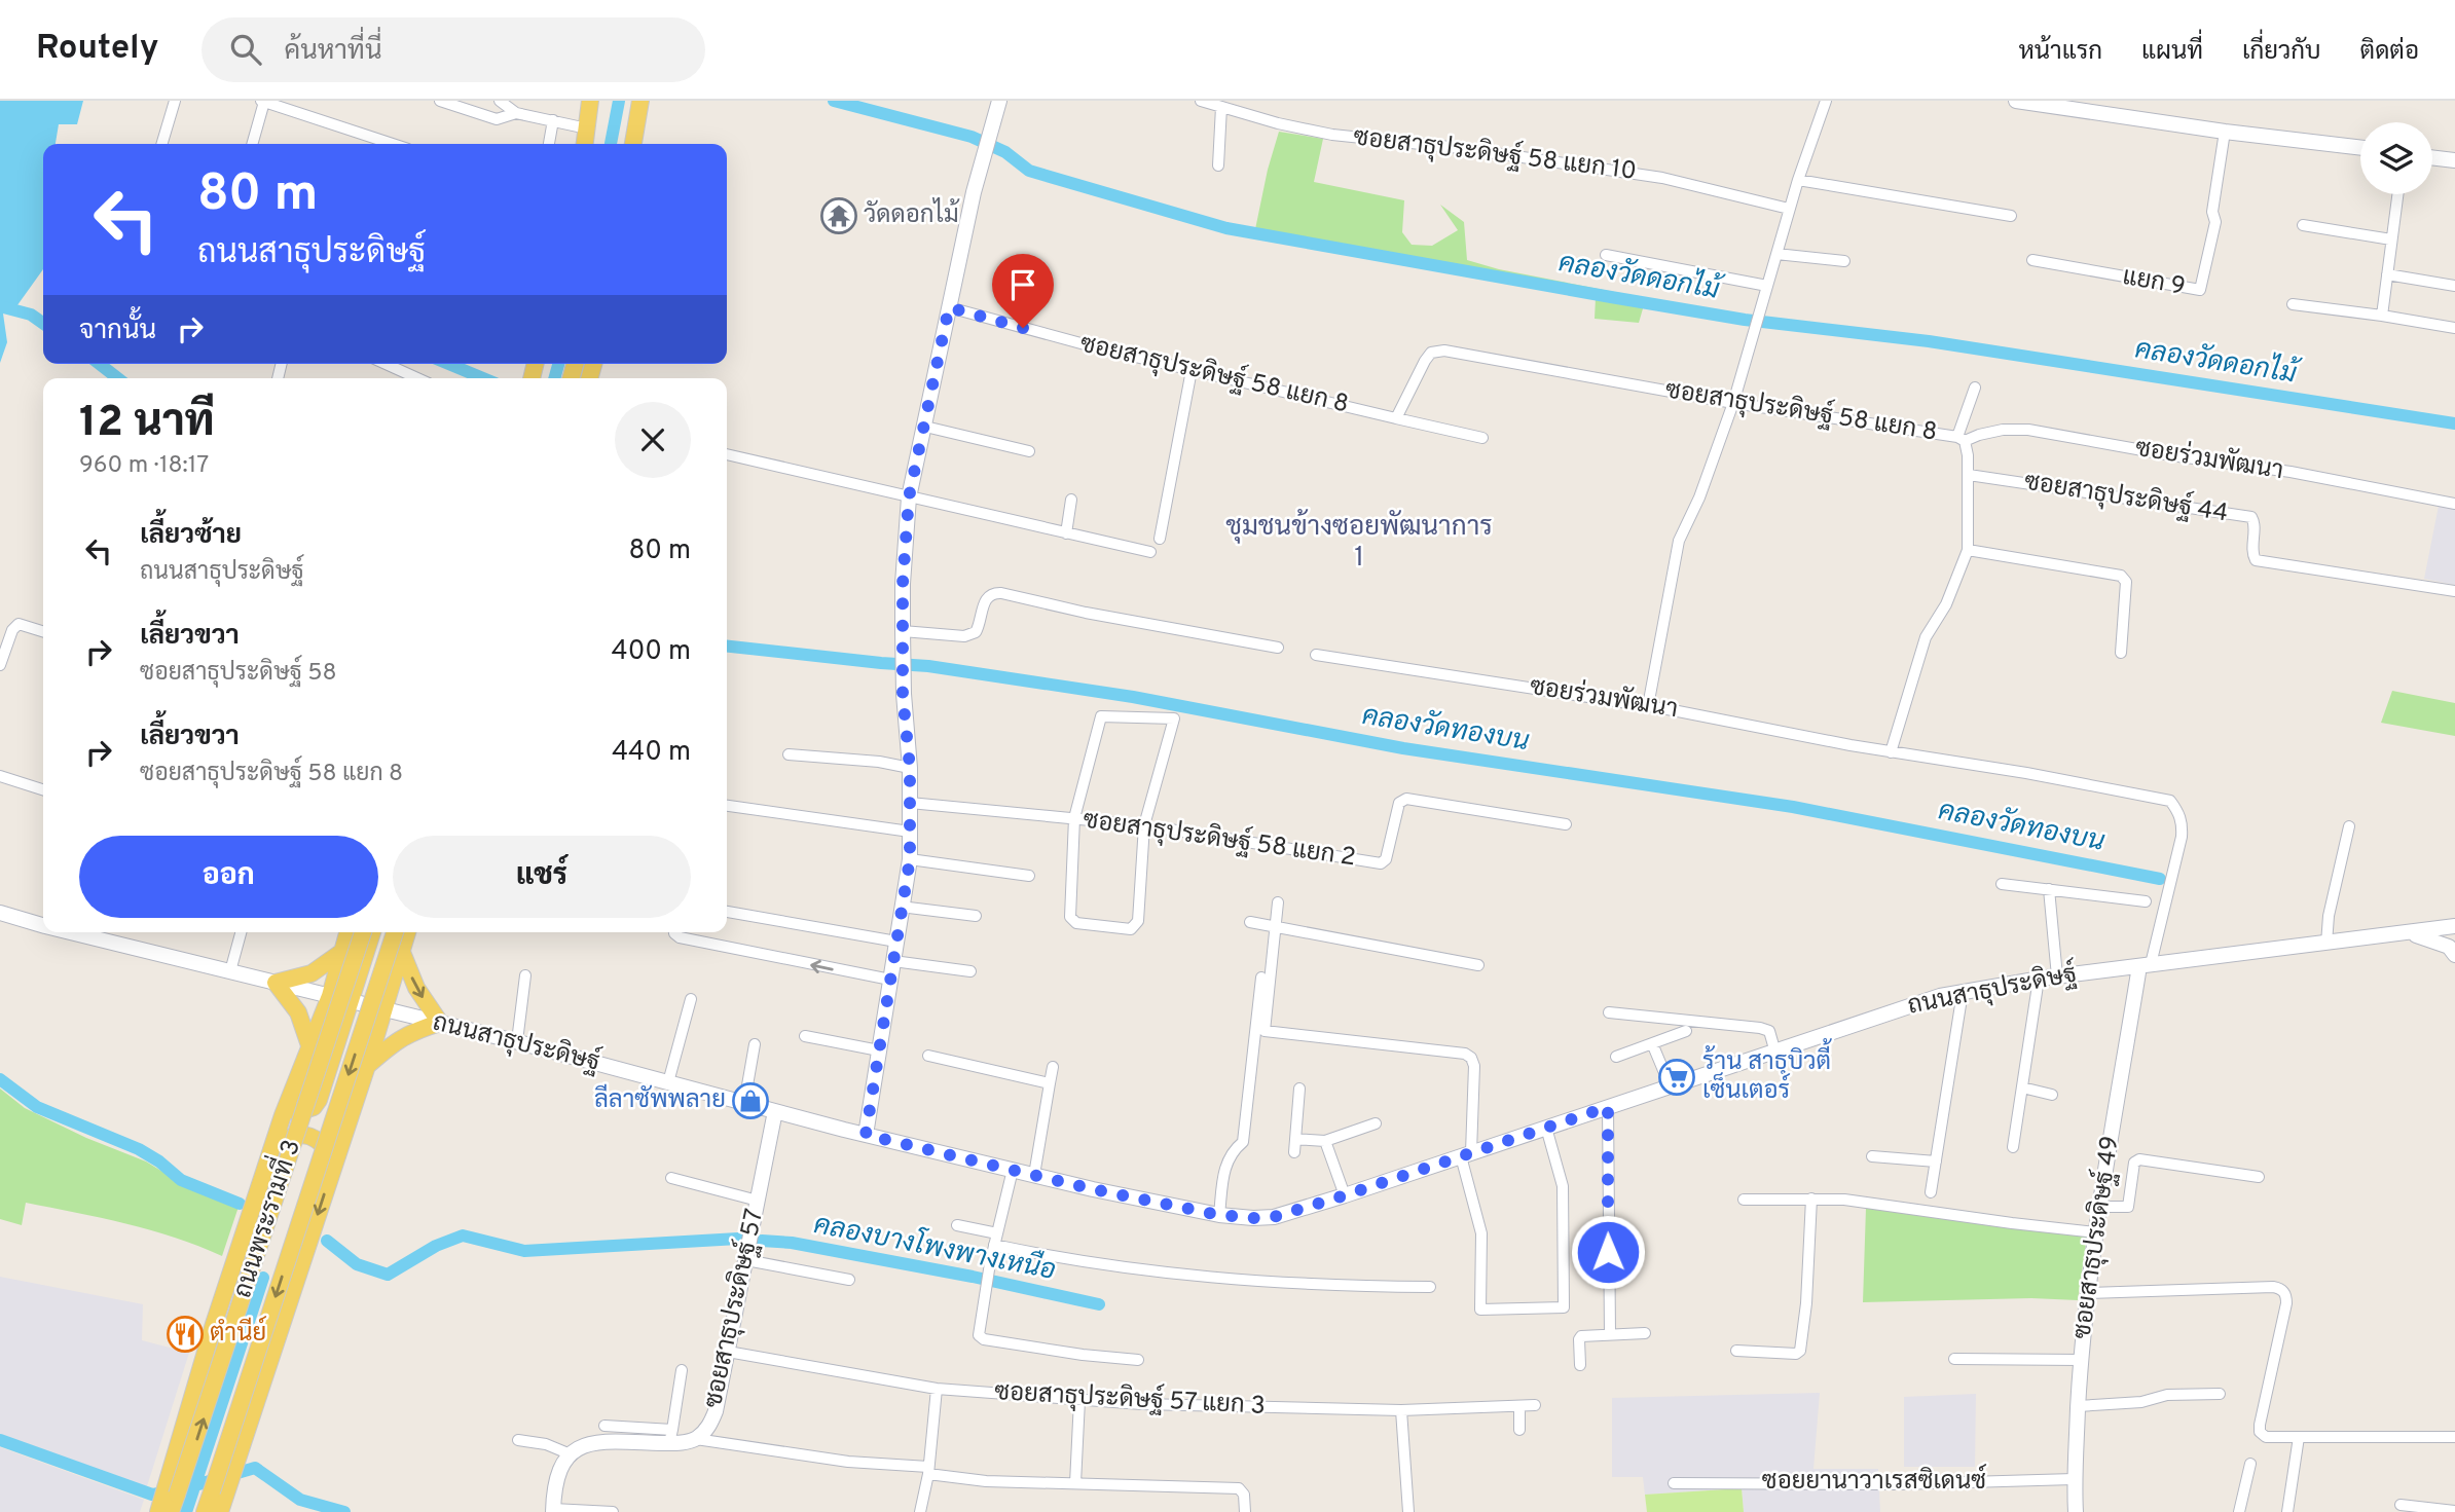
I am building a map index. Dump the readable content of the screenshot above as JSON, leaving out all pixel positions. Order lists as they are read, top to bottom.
{
  "streets": {
    "main road": ["ถนนพระรามที่ 3"],
    "street": [
      "ซอยสาธุประดิษฐ์ 58 แยก 10",
      "แยก 9",
      "ซอยสาธุประดิษฐ์ 58 แยก 8",
      "ซอยร่วมพัฒนา",
      "ซอยสาธุประดิษฐ์ 44",
      "ซอยสาธุประดิษฐ์ 58 แยก 2",
      "ถนนสาธุประดิษฐ์",
      "ซอยสาธุประดิษฐ์ 49",
      "ซอยสาธุประดิษฐ์ 57",
      "ซอยสาธุประดิษฐ์ 57 แยก 3",
      "ซอยยานาวาเรสซิเดนซ์"
    ]
  },
  "crossings": [
    ["ซอยสาธุประดิษฐ์ 58 แยก 8", "ซอยร่วมพัฒนา"],
    ["ซอยสาธุประดิษฐ์ 58 แยก 8", "ซอยสาธุประดิษฐ์ 44"],
    ["ซอยร่วมพัฒนา", "ถนนสาธุประดิษฐ์"],
    ["ซอยร่วมพัฒนา", "ซอยสาธุประดิษฐ์ 49"],
    ["ถนนสาธุประดิษฐ์", "ถนนพระรามที่ 3"],
    ["ถนนสาธุประดิษฐ์", "ซอยสาธุประดิษฐ์ 49"],
    ["ถนนสาธุประดิษฐ์", "ซอยสาธุประดิษฐ์ 57"],
    ["ซอยสาธุประดิษฐ์ 49", "ซอยยานาวาเรสซิเดนซ์"],
    ["ซอยสาธุประดิษฐ์ 57", "ซอยสาธุประดิษฐ์ 57 แยก 3"]
  ],
  "districts": ["ชุมชนข้างซอยพัฒนาการ 1"],
  "water": ["คลองวัดดอกไม้", "คลองวัดทองบน", "คลองบางโพงพางเหนือ"],
  "places": {
    "temple": ["วัดดอกไม้"],
    "supermarket": ["ร้าน สาธุบิวตี้ เซ็นเตอร์"],
    "shop": ["ลีลาซัพพลาย"],
    "restaurant": ["ตำนีย์"]
  },
  "page": {
    "header": "Routely",
    "search": "ค้นหาที่นี่",
    "nav": [
      "หน้าแรก",
      "แผนที่",
      "เกี่ยวกับ",
      "ติดต่อ"
    ],
    "turn": ["80 m", "ถนนสาธุประดิษฐ์"],
    "then": "จากนั้น",
    "heading": ["12 นาที", "960 m · 18:17"],
    "list": [
      {
        "name": "เลี้ยวซ้าย",
        "note": "ถนนสาธุประดิษฐ์",
        "value": "80 m"
      },
      {
        "name": "เลี้ยวขวา",
        "note": "ซอยสาธุประดิษฐ์ 58",
        "value": "400 m"
      },
      {
        "name": "เลี้ยวขวา",
        "note": "ซอยสาธุประดิษฐ์ 58 แยก 8",
        "value": "440 m"
      }
    ],
    "buttons": ["ออก", "แชร์"]
  }
}
